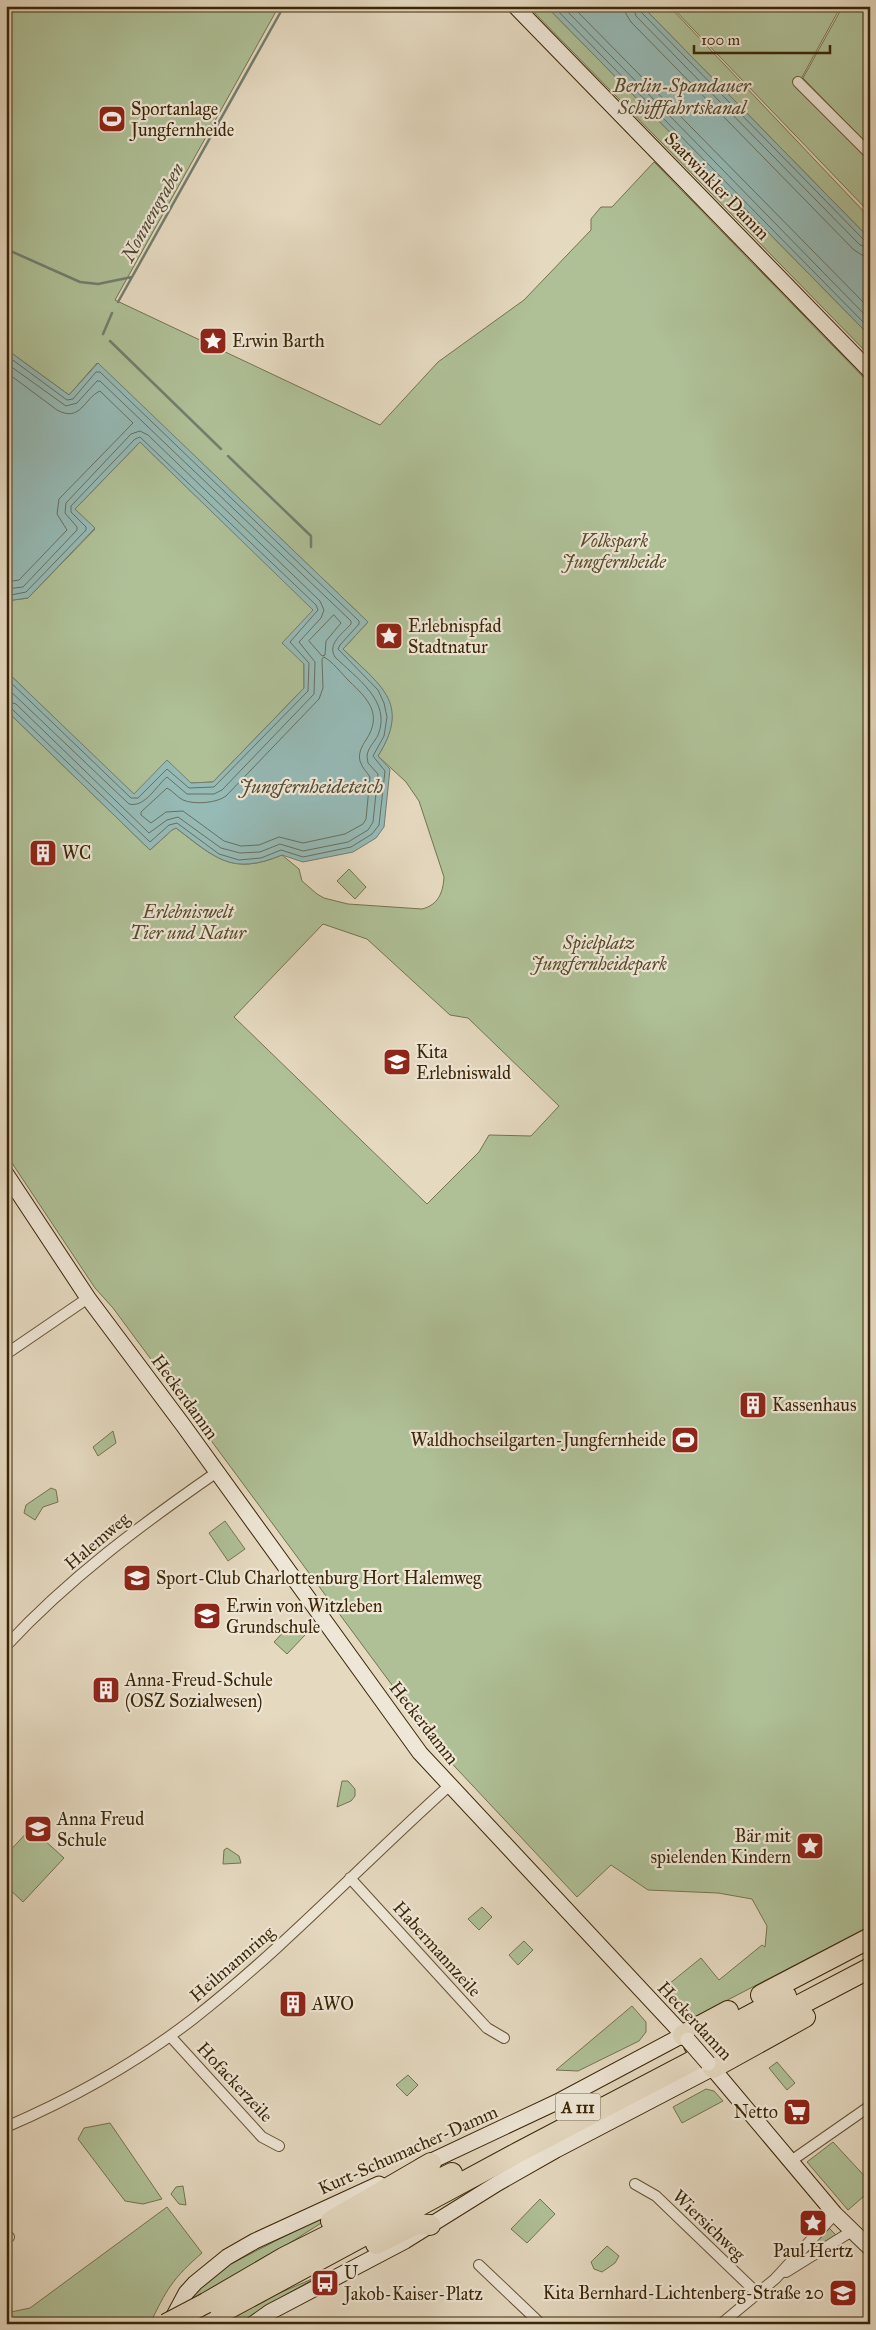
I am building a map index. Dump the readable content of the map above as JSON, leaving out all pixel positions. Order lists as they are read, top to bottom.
{
  "streets": {
    "highway": ["A 111"],
    "main road": ["Saatwinkler Damm", "Heckerdamm", "Kurt-Schumacher-Damm"],
    "street": [
      "Halemweg",
      "Habermannzeile",
      "Heilmannring",
      "Hofackerzeile",
      "Wiersichweg"
    ]
  },
  "crossings": [
    ["Heckerdamm", "Halemweg"],
    ["Heckerdamm", "Heilmannring"],
    ["Heckerdamm", "Kurt-Schumacher-Damm"],
    ["Habermannzeile", "Heilmannring"],
    ["Heilmannring", "Hofackerzeile"]
  ],
  "water": ["Berlin-Spandauer Schifffahrtskanal", "Nonnengraben", "Jungfernheideteich"],
  "parks": ["Volkspark Jungfernheide", "Erlebniswelt Tier und Natur", "Spielplatz Jungfernheidepark"],
  "places": {
    "sports": ["Sportanlage Jungfernheide", "Waldhochseilgarten-Jungfernheide"],
    "place": [
      "Erwin Barth",
      "Erlebnispfad Stadtnatur",
      "Bär mit spielenden Kindern",
      "Paul Hertz"
    ],
    "building": [
      "WC",
      "Kassenhaus",
      "Anna-Freud-Schule (OSZ Sozialwesen)",
      "AWO"
    ],
    "school or university": [
      "Kita Erlebniswald",
      "Sport-Club Charlottenburg Hort Halemweg",
      "Erwin von Witzleben Grundschule",
      "Anna Freud Schule",
      "Kita Bernhard-Lichtenberg-Straße 20"
    ],
    "supermarket": ["Netto"],
    "bus stop": ["U Jakob-Kaiser-Platz"]
  },
  "scale_bar": "100 m"
}
